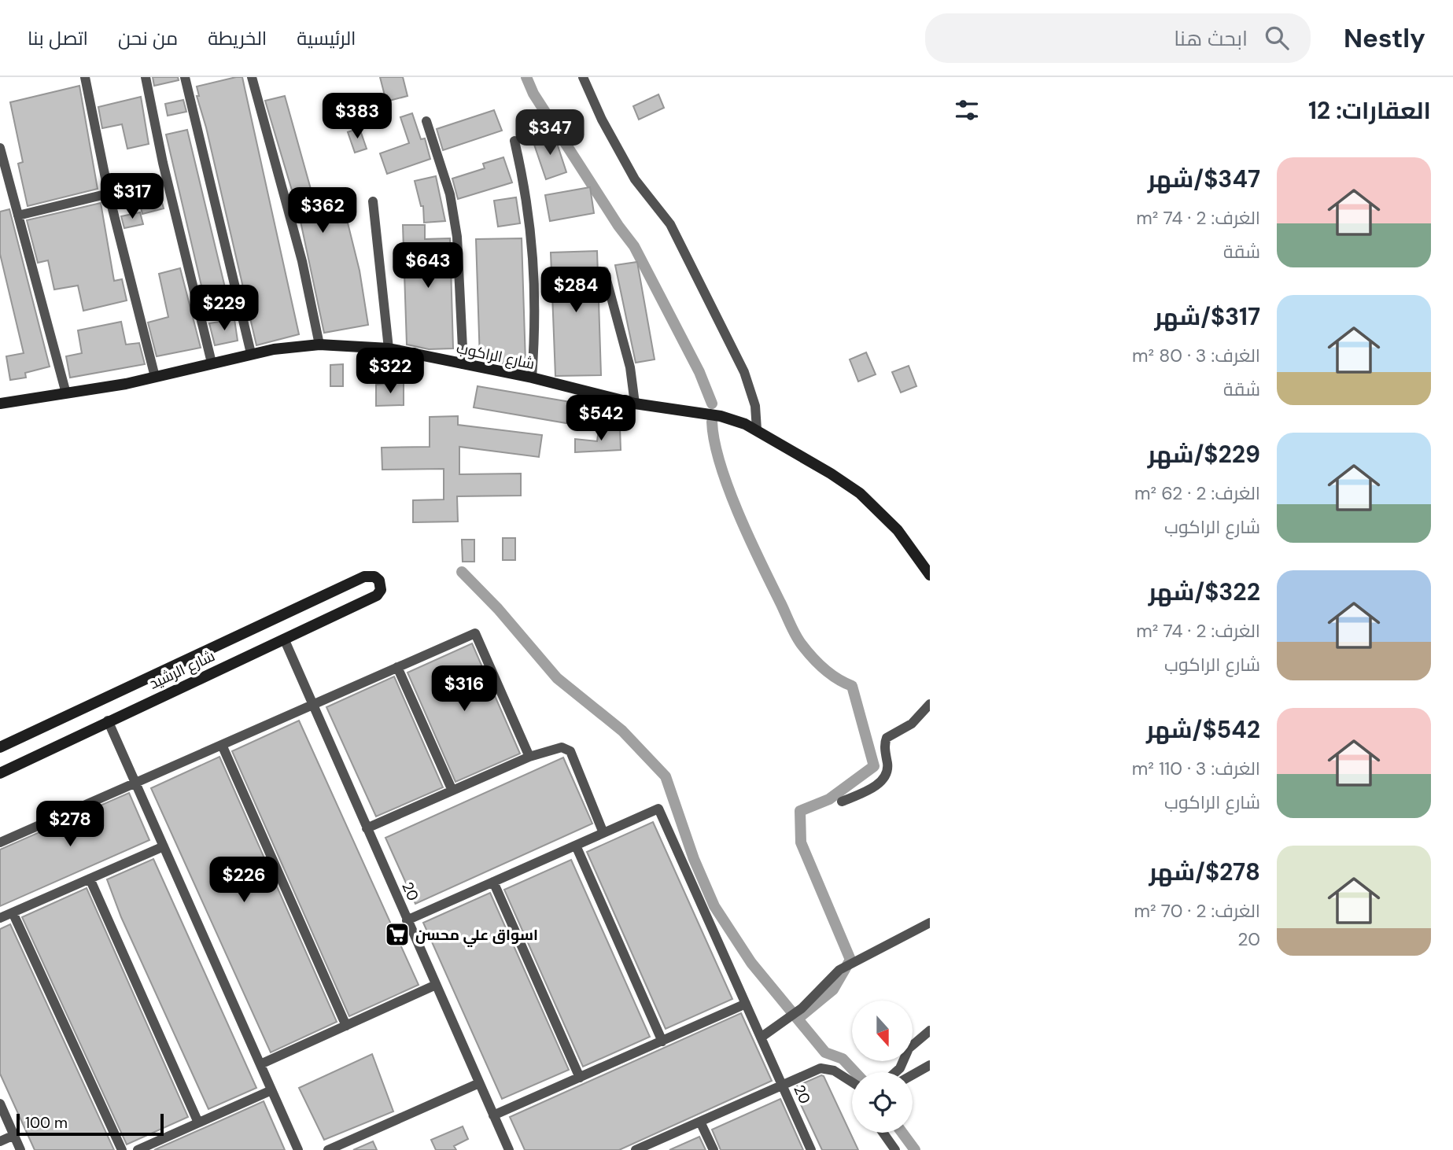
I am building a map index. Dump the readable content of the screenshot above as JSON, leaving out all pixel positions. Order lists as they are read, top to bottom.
{
  "streets": {
    "street": ["شارع الراكوب", "شارع الرشيد", "20"]
  },
  "crossings": [
    ["شارع الرشيد", "20"]
  ],
  "places": {
    "supermarket": ["اسواق علي محسن"]
  },
  "scale_bar": "100 m",
  "north": "bottom",
  "page": {
    "header": "Nestly",
    "search": "ابحث هنا",
    "nav": [
      "الرئيسية",
      "الخريطة",
      "من نحن",
      "اتصل بنا"
    ],
    "heading": "العقارات: 12",
    "price": [
      "$383",
      "$347",
      "$317",
      "$362",
      "$643",
      "$284",
      "$229",
      "$322",
      "$542",
      "$316",
      "$278",
      "$226"
    ],
    "list": [
      {
        "name": "$347/شهر",
        "note": "الغرف: 2 · 74 m² · شقة"
      },
      {
        "name": "$317/شهر",
        "note": "الغرف: 3 · 80 m² · شقة"
      },
      {
        "name": "$229/شهر",
        "note": "الغرف: 2 · 62 m² · شارع الراكوب"
      },
      {
        "name": "$322/شهر",
        "note": "الغرف: 2 · 74 m² · شارع الراكوب"
      },
      {
        "name": "$542/شهر",
        "note": "الغرف: 3 · 110 m² · شارع الراكوب"
      },
      {
        "name": "$278/شهر",
        "note": "الغرف: 2 · 70 m² · 20"
      }
    ],
    "scale": "100 m"
  }
}
